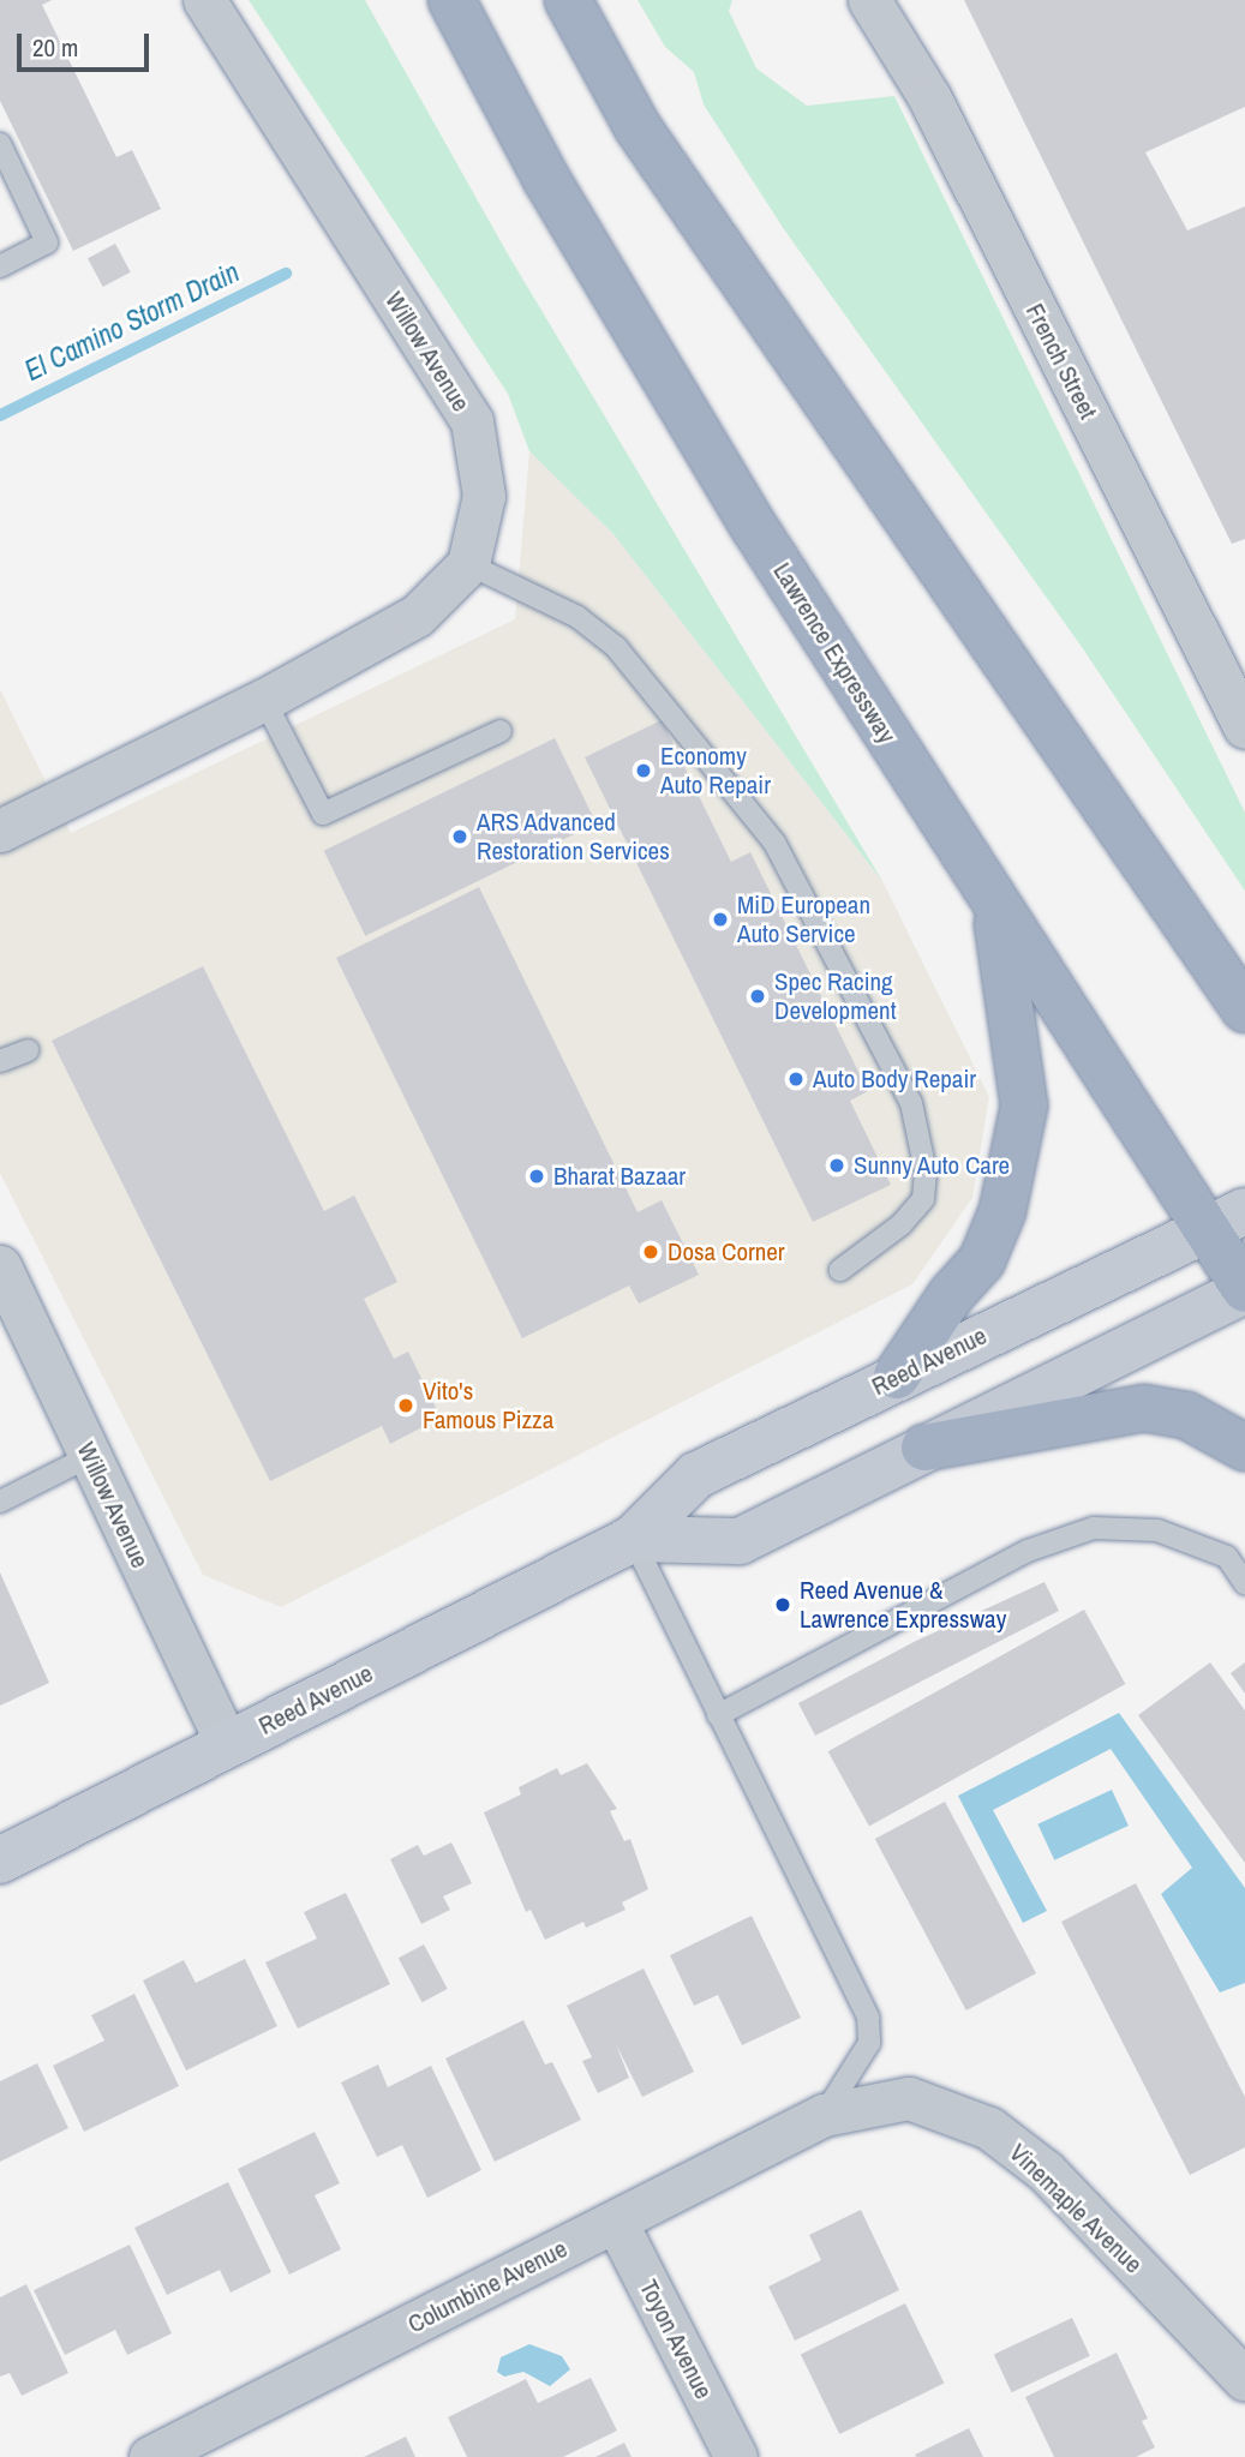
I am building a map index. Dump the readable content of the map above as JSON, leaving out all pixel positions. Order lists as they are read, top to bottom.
{
  "streets": {
    "highway": ["Lawrence Expressway"],
    "main road": ["Reed Avenue"],
    "street": [
      "Willow Avenue",
      "French Street",
      "Vinemaple Avenue",
      "Columbine Avenue",
      "Toyon Avenue"
    ]
  },
  "crossings": [
    ["Willow Avenue", "Reed Avenue"],
    ["Lawrence Expressway", "Reed Avenue"],
    ["Vinemaple Avenue", "Columbine Avenue"],
    ["Columbine Avenue", "Toyon Avenue"]
  ],
  "water": ["El Camino Storm Drain"],
  "places": [
    "Economy Auto Repair",
    "ARS Advanced Restoration Services",
    "MiD European Auto Service",
    "Spec Racing Development",
    "Auto Body Repair",
    "Sunny Auto Care",
    "Bharat Bazaar",
    "Dosa Corner",
    "Vito's Famous Pizza",
    "Reed Avenue & Lawrence Expressway"
  ],
  "scale_bar": "20 m"
}
